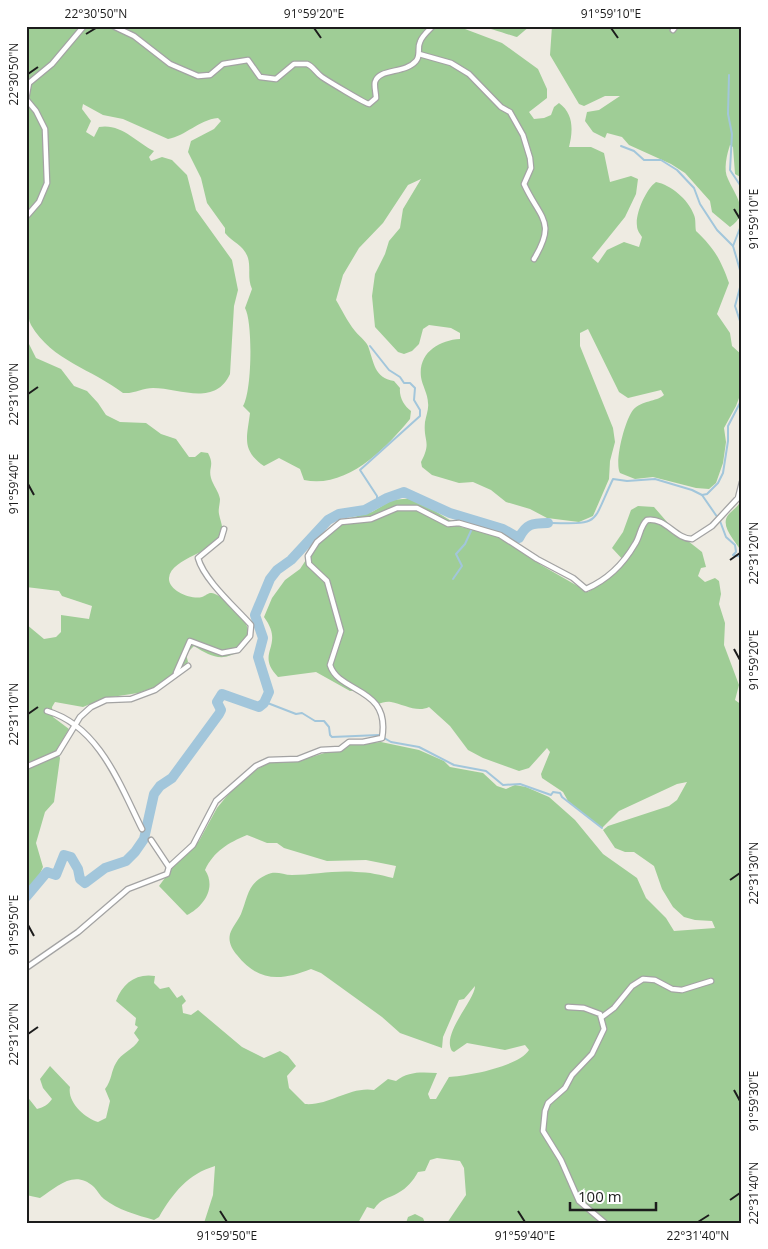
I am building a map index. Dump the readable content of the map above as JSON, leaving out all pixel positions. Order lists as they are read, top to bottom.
{
  "scale_bar": "100 m",
  "coordinates": [
    "22°30'50\"N",
    "91°59'20\"E",
    "91°59'10\"E",
    "22°31'00\"N",
    "91°59'40\"E",
    "22°31'20\"N",
    "22°31'10\"N",
    "22°31'30\"N",
    "91°59'50\"E",
    "91°59'30\"E",
    "22°31'40\"N"
  ]
}
